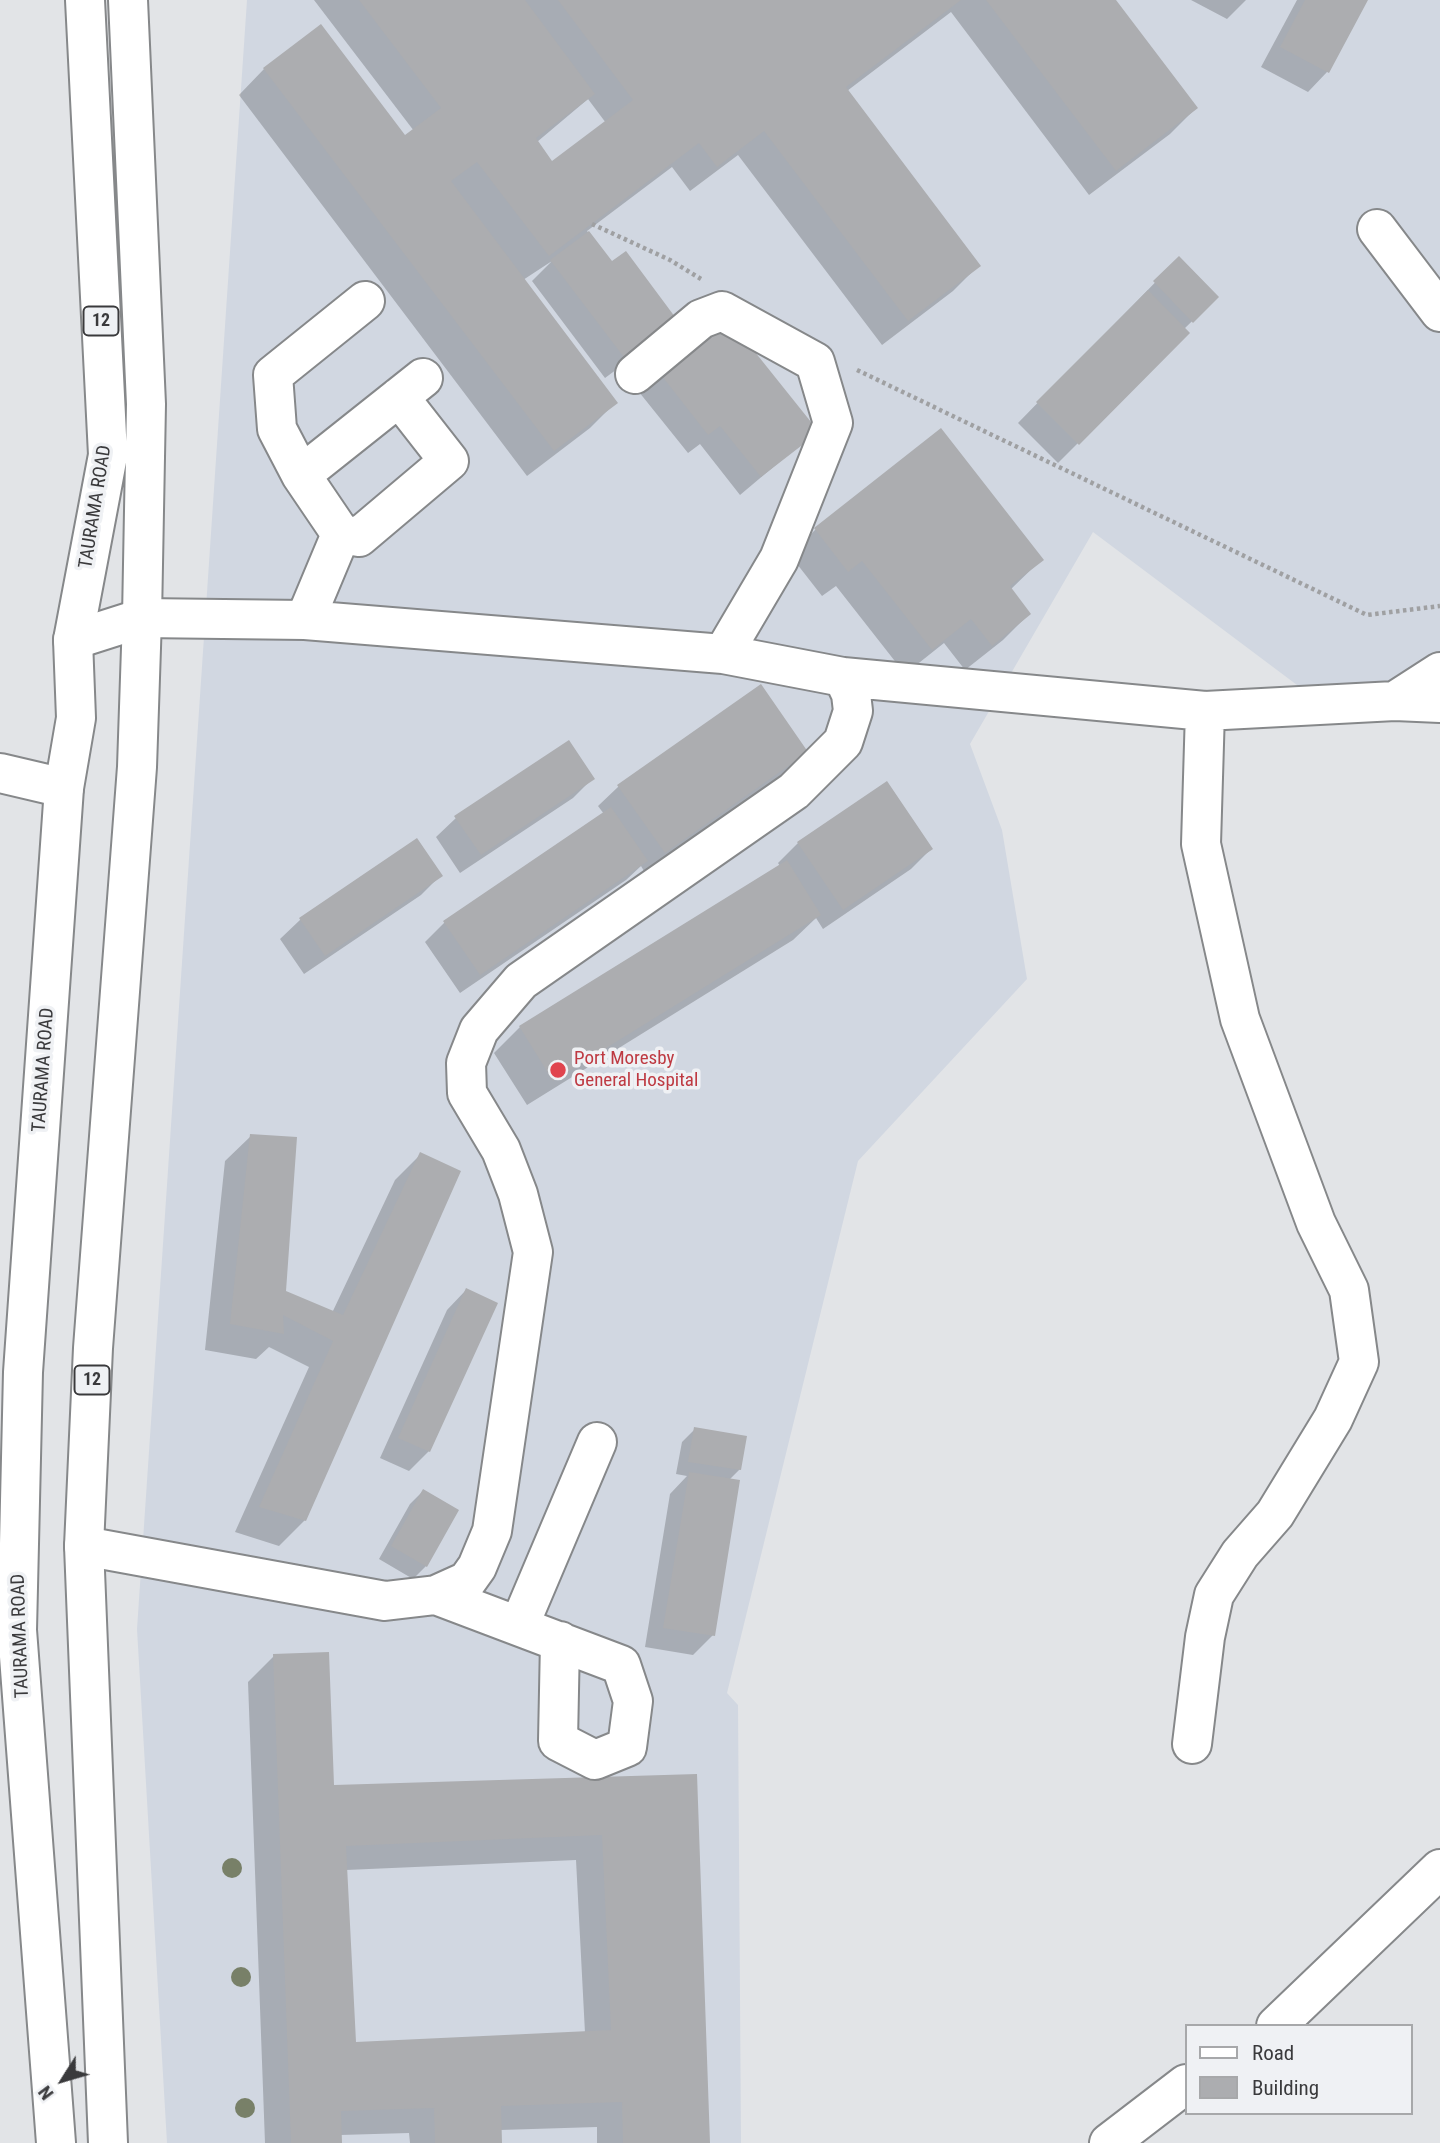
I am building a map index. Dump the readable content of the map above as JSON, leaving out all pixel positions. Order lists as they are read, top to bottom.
{
  "streets": {
    "main road": ["12", "TAURAMA ROAD"]
  },
  "places": ["Port Moresby General Hospital"],
  "legend": ["Road", "Building"],
  "north": "bottom left"
}
